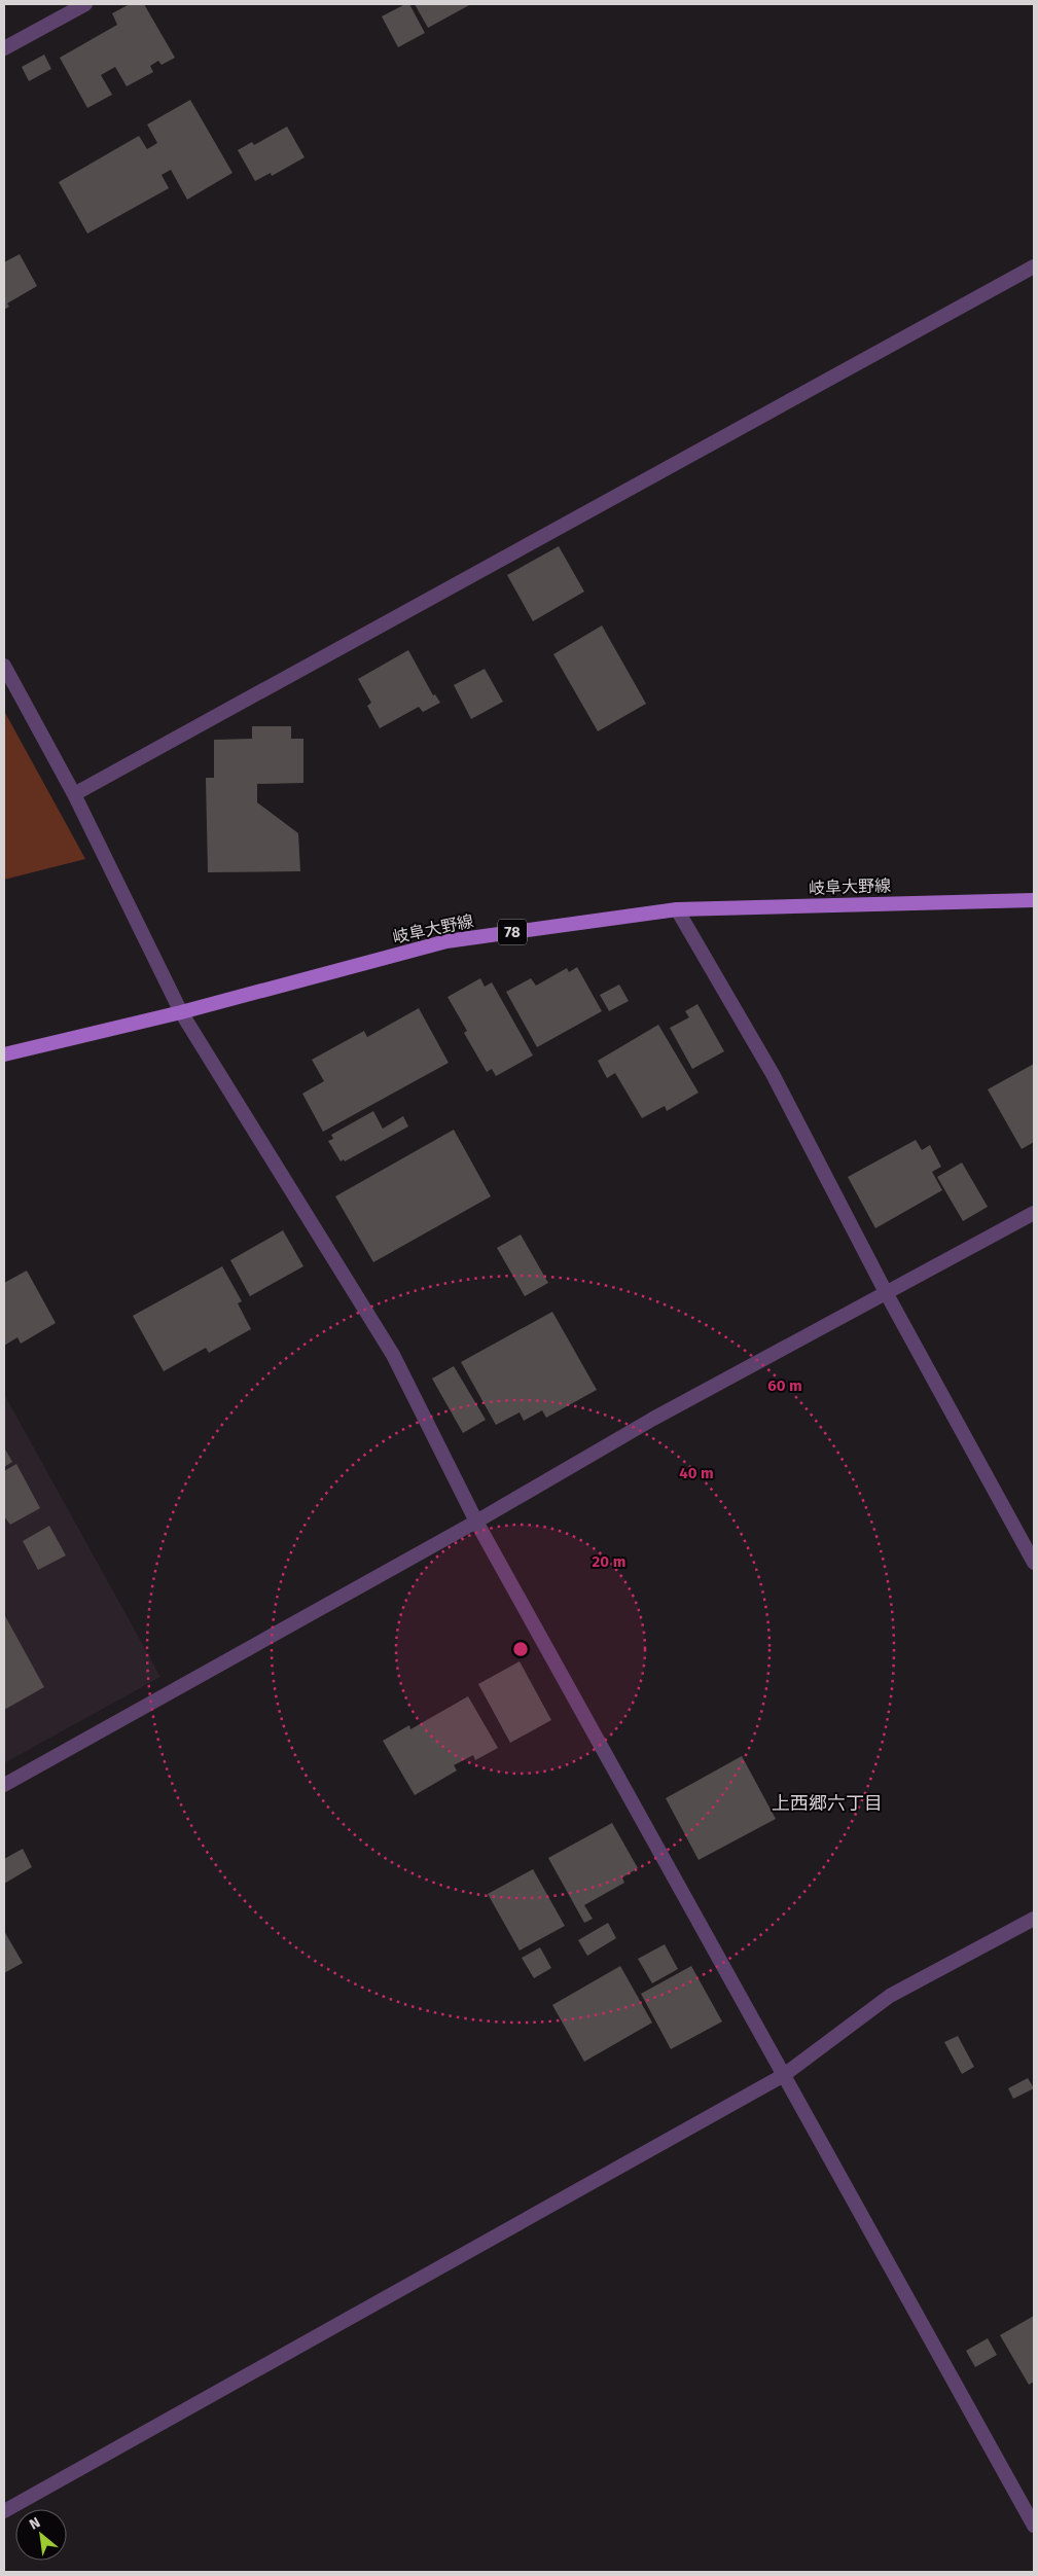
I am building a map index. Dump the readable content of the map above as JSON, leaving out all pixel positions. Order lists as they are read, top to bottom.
{
  "streets": {
    "main road": ["岐阜大野線", "78"]
  },
  "districts": ["上西郷六丁目"],
  "north": "top left",
  "rings": ["60 m", "40 m", "20 m"]
}
